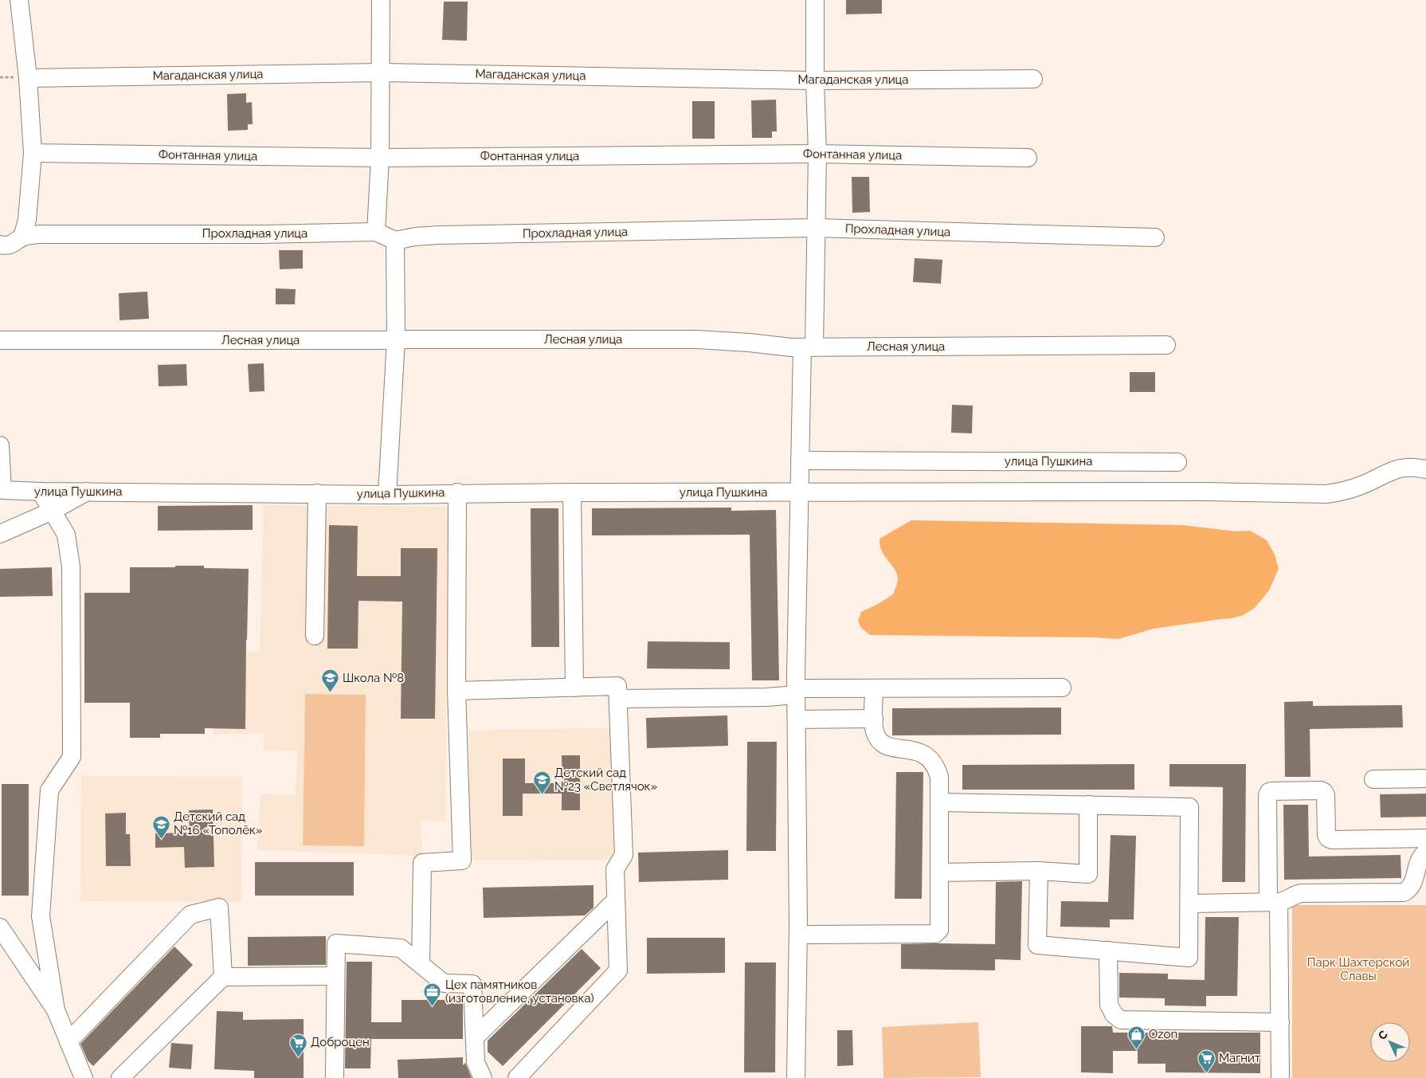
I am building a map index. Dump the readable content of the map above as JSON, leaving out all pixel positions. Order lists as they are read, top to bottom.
{
  "streets": {
    "street": [
      "Магаданская улица",
      "Фонтанная улица",
      "Прохладная улица",
      "Лесная улица",
      "улица Пушкина"
    ]
  },
  "parks": ["Парк Шахтерской Славы"],
  "places": {
    "school or university": ["Школа №8", "Детский сад №23 «Светлячок»", "Детский сад №16 «Тополёк»"],
    "office": ["Цех памятников (изготовление, установка)"],
    "shop": ["Ozon"],
    "supermarket": ["Доброцен", "Магнит"]
  },
  "north": "top left"
}
